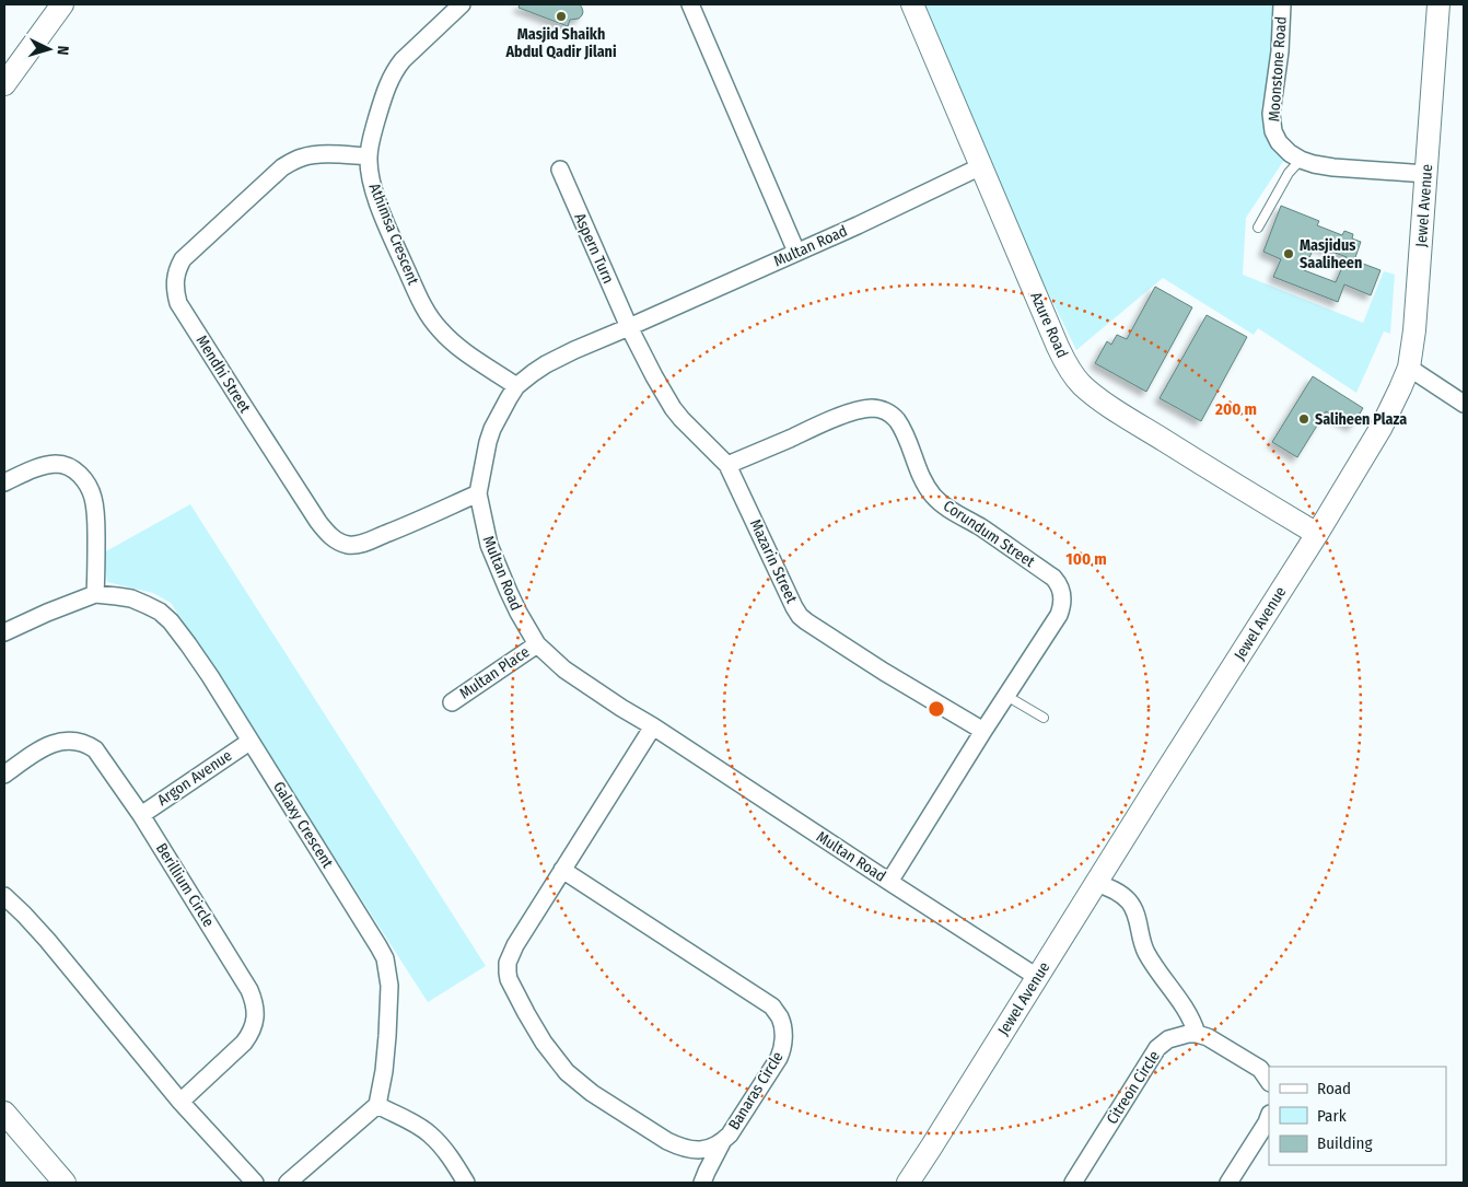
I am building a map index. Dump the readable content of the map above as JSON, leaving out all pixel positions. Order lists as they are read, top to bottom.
{
  "streets": {
    "street": [
      "Moonstone Road",
      "Jewel Avenue",
      "Athimsa Crescent",
      "Multan Road",
      "Aspern Turn",
      "Azure Road",
      "Mendhi Street",
      "Corundum Street",
      "Mazarin Street",
      "Multan Place",
      "Argon Avenue",
      "Galaxy Crescent",
      "Berillium Circle",
      "Citreon Circle",
      "Banaras Circle"
    ]
  },
  "crossings": [
    ["Moonstone Road", "Jewel Avenue"],
    ["Jewel Avenue", "Multan Road"],
    ["Jewel Avenue", "Azure Road"],
    ["Athimsa Crescent", "Multan Road"],
    ["Athimsa Crescent", "Mendhi Street"],
    ["Multan Road", "Aspern Turn"],
    ["Multan Road", "Azure Road"],
    ["Multan Road", "Mendhi Street"],
    ["Multan Road", "Corundum Street"],
    ["Multan Road", "Mazarin Street"],
    ["Multan Road", "Multan Place"],
    ["Multan Road", "Banaras Circle"],
    ["Aspern Turn", "Mazarin Street"],
    ["Corundum Street", "Mazarin Street"],
    ["Argon Avenue", "Galaxy Crescent"],
    ["Argon Avenue", "Berillium Circle"]
  ],
  "places": ["Masjid Shaikh Abdul Qadir Jilani", "Masjidus Saaliheen", "Saliheen Plaza"],
  "legend": ["Road", "Park", "Building"],
  "north": "right",
  "rings": ["200 m", "100 m"]
}
